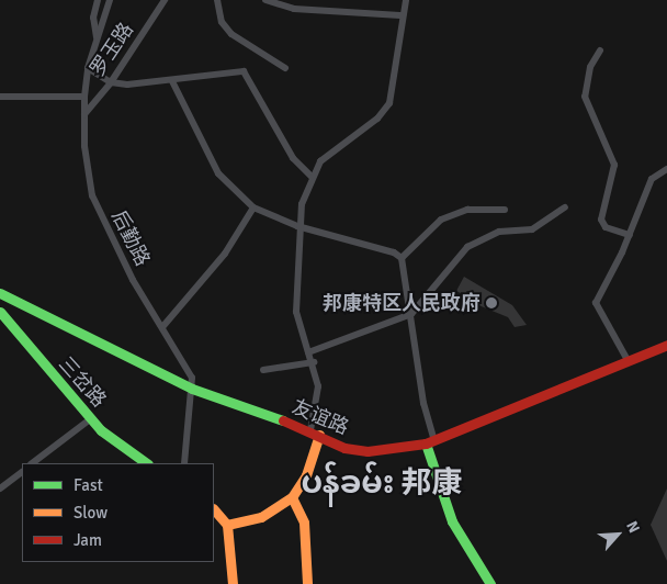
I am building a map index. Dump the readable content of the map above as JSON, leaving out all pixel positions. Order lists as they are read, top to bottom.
{
  "streets": {
    "main road": ["三岔路", "友谊路"],
    "street": ["罗玉路", "后勤路"]
  },
  "crossings": [
    ["罗玉路", "后勤路"],
    ["后勤路", "友谊路"]
  ],
  "districts": ["ပန်ခမ်း 邦康"],
  "places": ["邦康特区人民政府"],
  "legend": ["Fast", "Slow", "Jam"],
  "north": "top right"
}
